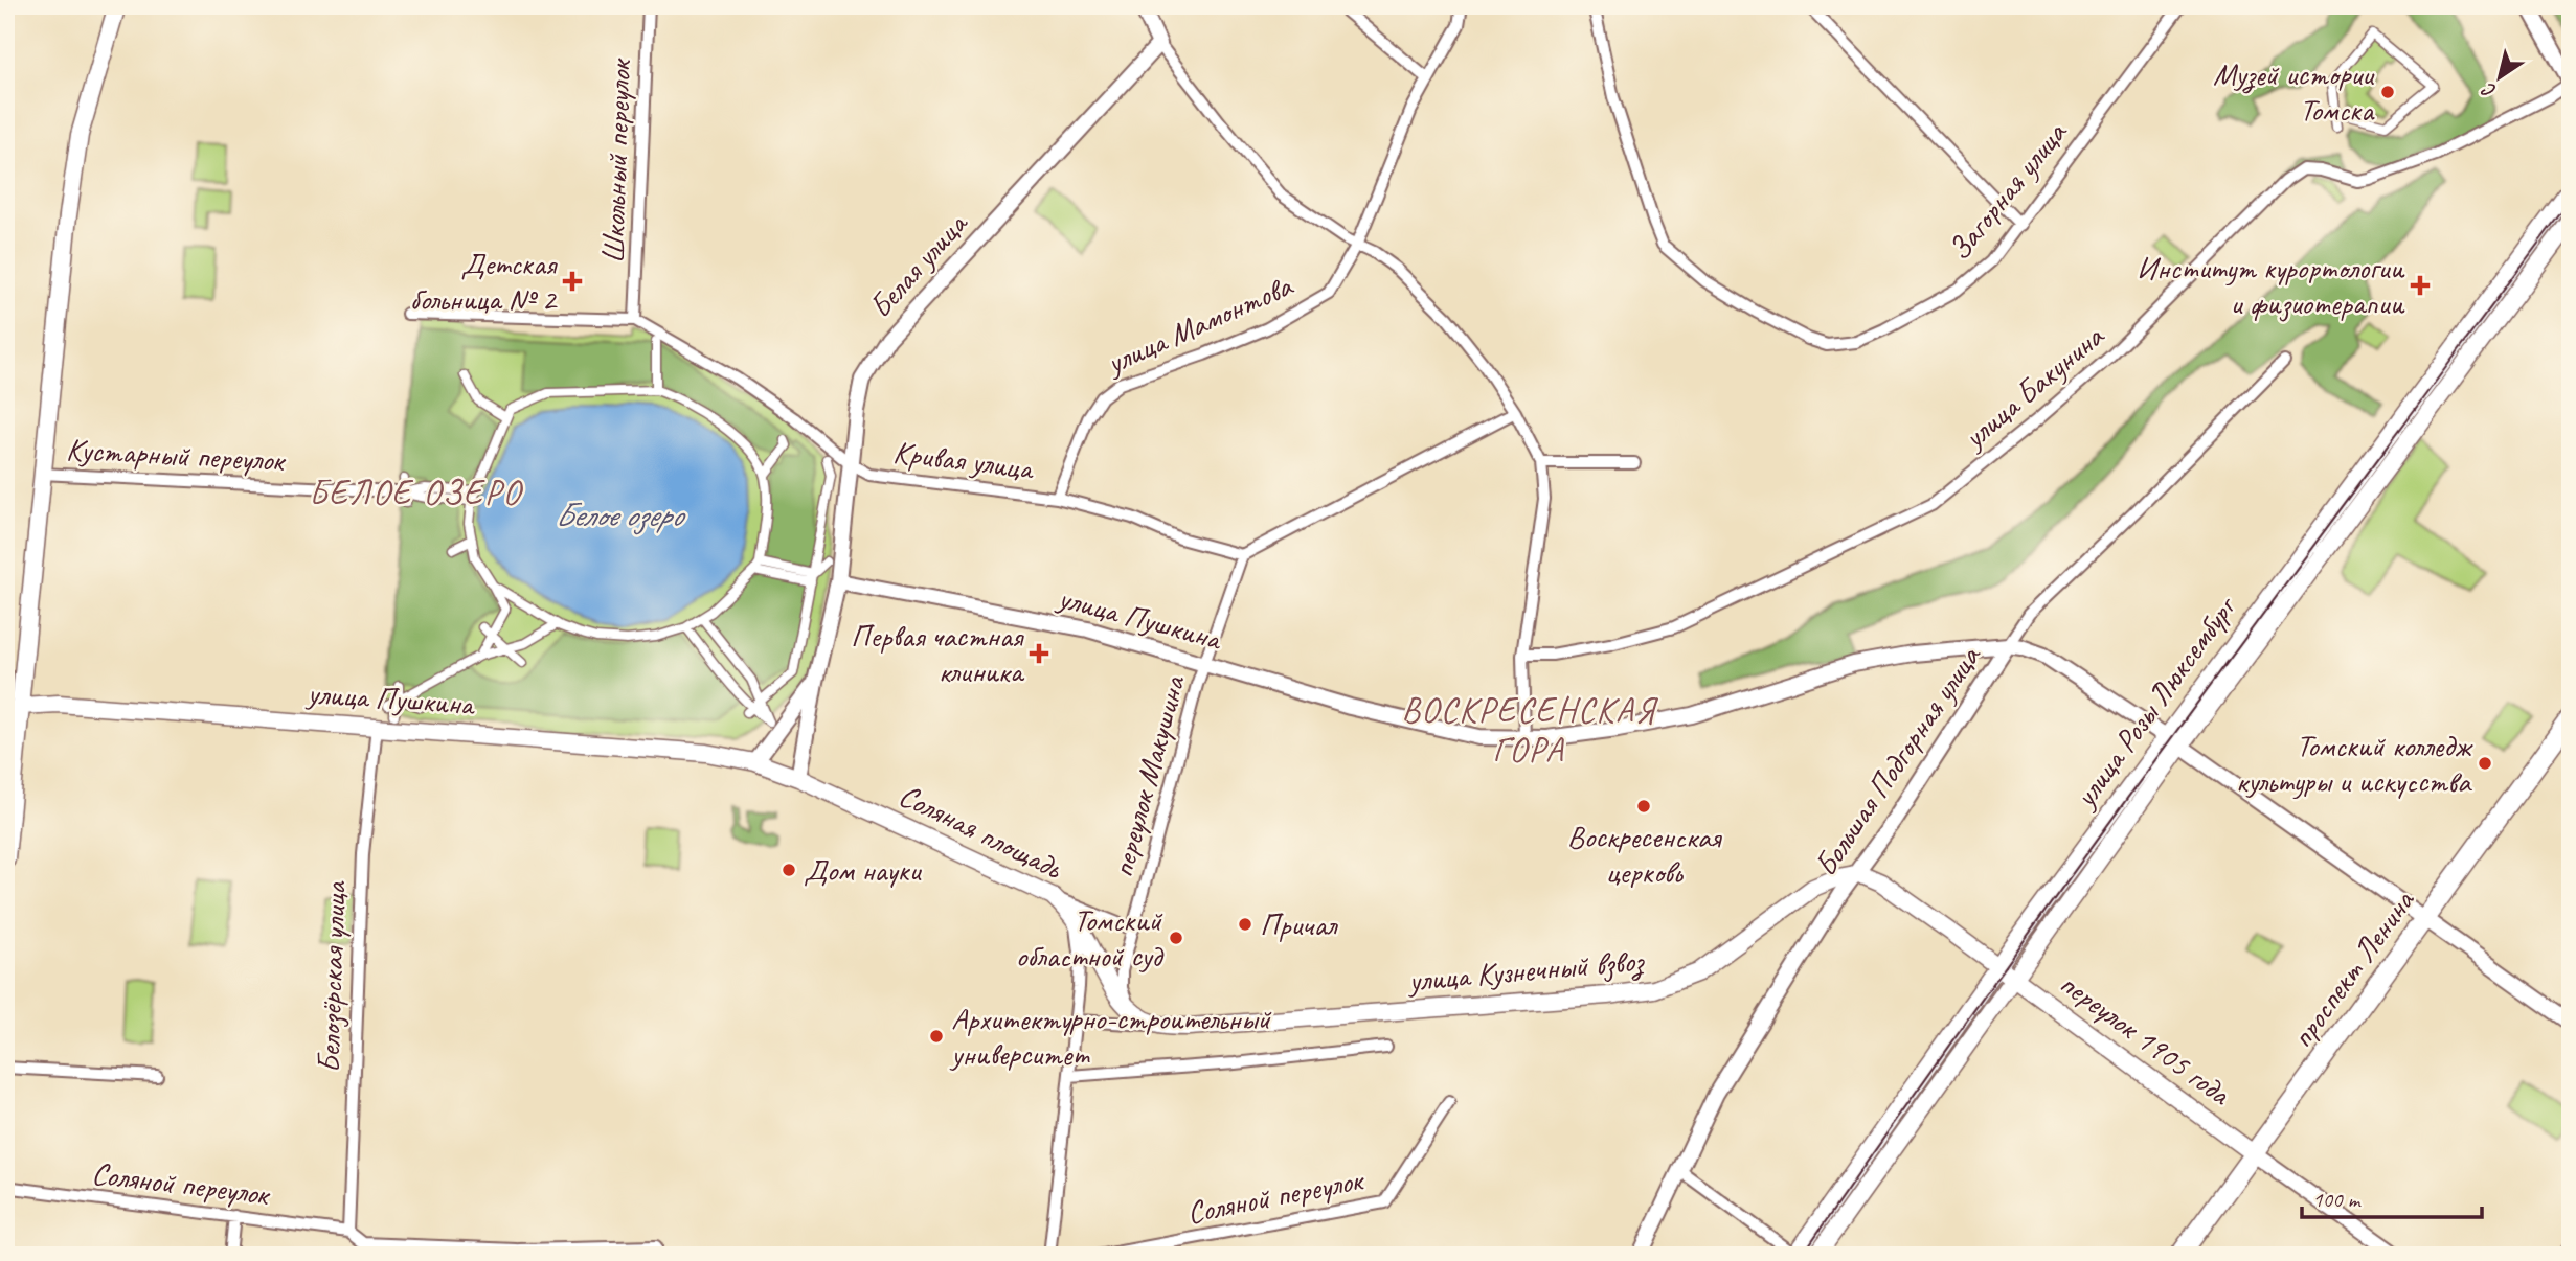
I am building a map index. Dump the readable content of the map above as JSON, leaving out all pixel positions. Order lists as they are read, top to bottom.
{
  "streets": {
    "main road": [
      "улица Пушкина",
      "улица Розы Люксембург",
      "Соляная площадь",
      "проспект Ленина",
      "улица Кузнечный взвоз",
      "переулок 1905 года"
    ],
    "street": [
      "Школьный переулок",
      "Загорная улица",
      "Белая улица",
      "улица Мамонтова",
      "улица Бакунина",
      "Кустарный переулок",
      "Кривая улица",
      "Большая Подгорная улица",
      "переулок Макушина",
      "Белозёрская улица",
      "Соляной переулок"
    ]
  },
  "crossings": [
    ["Школьный переулок", "Кривая улица"],
    ["Белая улица", "Кривая улица"],
    ["Белая улица", "улица Пушкина"],
    ["улица Мамонтова", "Кривая улица"],
    ["Кривая улица", "переулок Макушина"],
    ["улица Пушкина", "Большая Подгорная улица"],
    ["улица Пушкина", "переулок Макушина"],
    ["улица Пушкина", "Соляная площадь"],
    ["улица Пушкина", "Белозёрская улица"],
    ["улица Розы Люксембург", "переулок 1905 года"],
    ["Большая Подгорная улица", "улица Кузнечный взвоз"],
    ["Большая Подгорная улица", "переулок 1905 года"],
    ["переулок Макушина", "Соляная площадь"],
    ["Соляная площадь", "улица Кузнечный взвоз"],
    ["проспект Ленина", "переулок 1905 года"],
    ["улица Кузнечный взвоз", "переулок 1905 года"],
    ["Белозёрская улица", "Соляной переулок"]
  ],
  "districts": ["БЕЛОЕ ОЗЕРО", "ВОСКРЕСЕНСКАЯ ГОРА"],
  "water": ["Белое озеро"],
  "places": {
    "other": [
      "Музей истории Томска",
      "Томский колледж культуры и искусства",
      "Воскресенская церковь",
      "Дом науки",
      "Причал",
      "Томский областной суд",
      "Архитектурно-строительный университет"
    ],
    "health": ["Детская больница № 2", "Институт курортологии и физиотерапии", "Первая частная клиника"]
  },
  "scale_bar": "100 m",
  "north": "bottom left"
}
